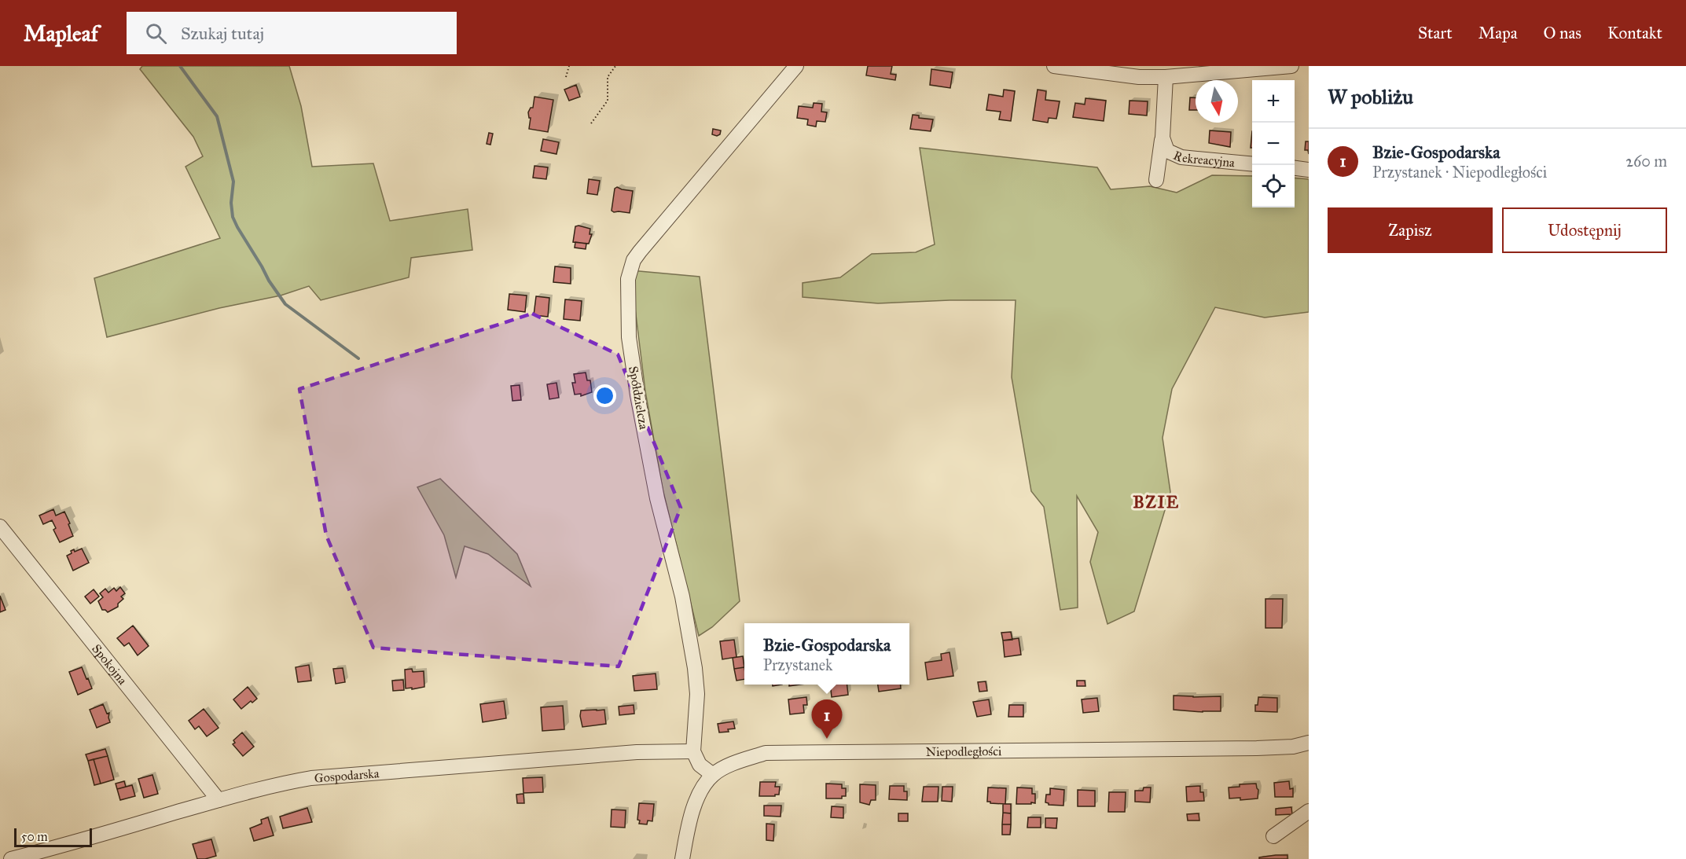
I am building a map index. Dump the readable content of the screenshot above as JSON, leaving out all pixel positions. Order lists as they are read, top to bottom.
{
  "streets": {
    "street": [
      "Rekreacyjna",
      "Spółdzielcza",
      "Spokojna",
      "Niepodległości",
      "Gospodarska"
    ]
  },
  "crossings": [
    ["Spółdzielcza", "Gospodarska"],
    ["Spokojna", "Gospodarska"]
  ],
  "districts": ["BZIE"],
  "scale_bar": "50 m",
  "north": "bottom",
  "page": {
    "header": "Mapleaf",
    "search": "Szukaj tutaj",
    "nav": [
      "Start",
      "Mapa",
      "O nas",
      "Kontakt"
    ],
    "heading": "W pobliżu",
    "map_buttons": ["+", "−"],
    "list": [
      {
        "mark": "1",
        "name": "Bzie-Gospodarska",
        "note": "Przystanek · Niepodległości",
        "value": "260 m"
      }
    ],
    "buttons": ["Zapisz", "Udostępnij"],
    "popup": ["Bzie-Gospodarska", "Przystanek"],
    "pins": "1",
    "scale": "50 m"
  }
}
